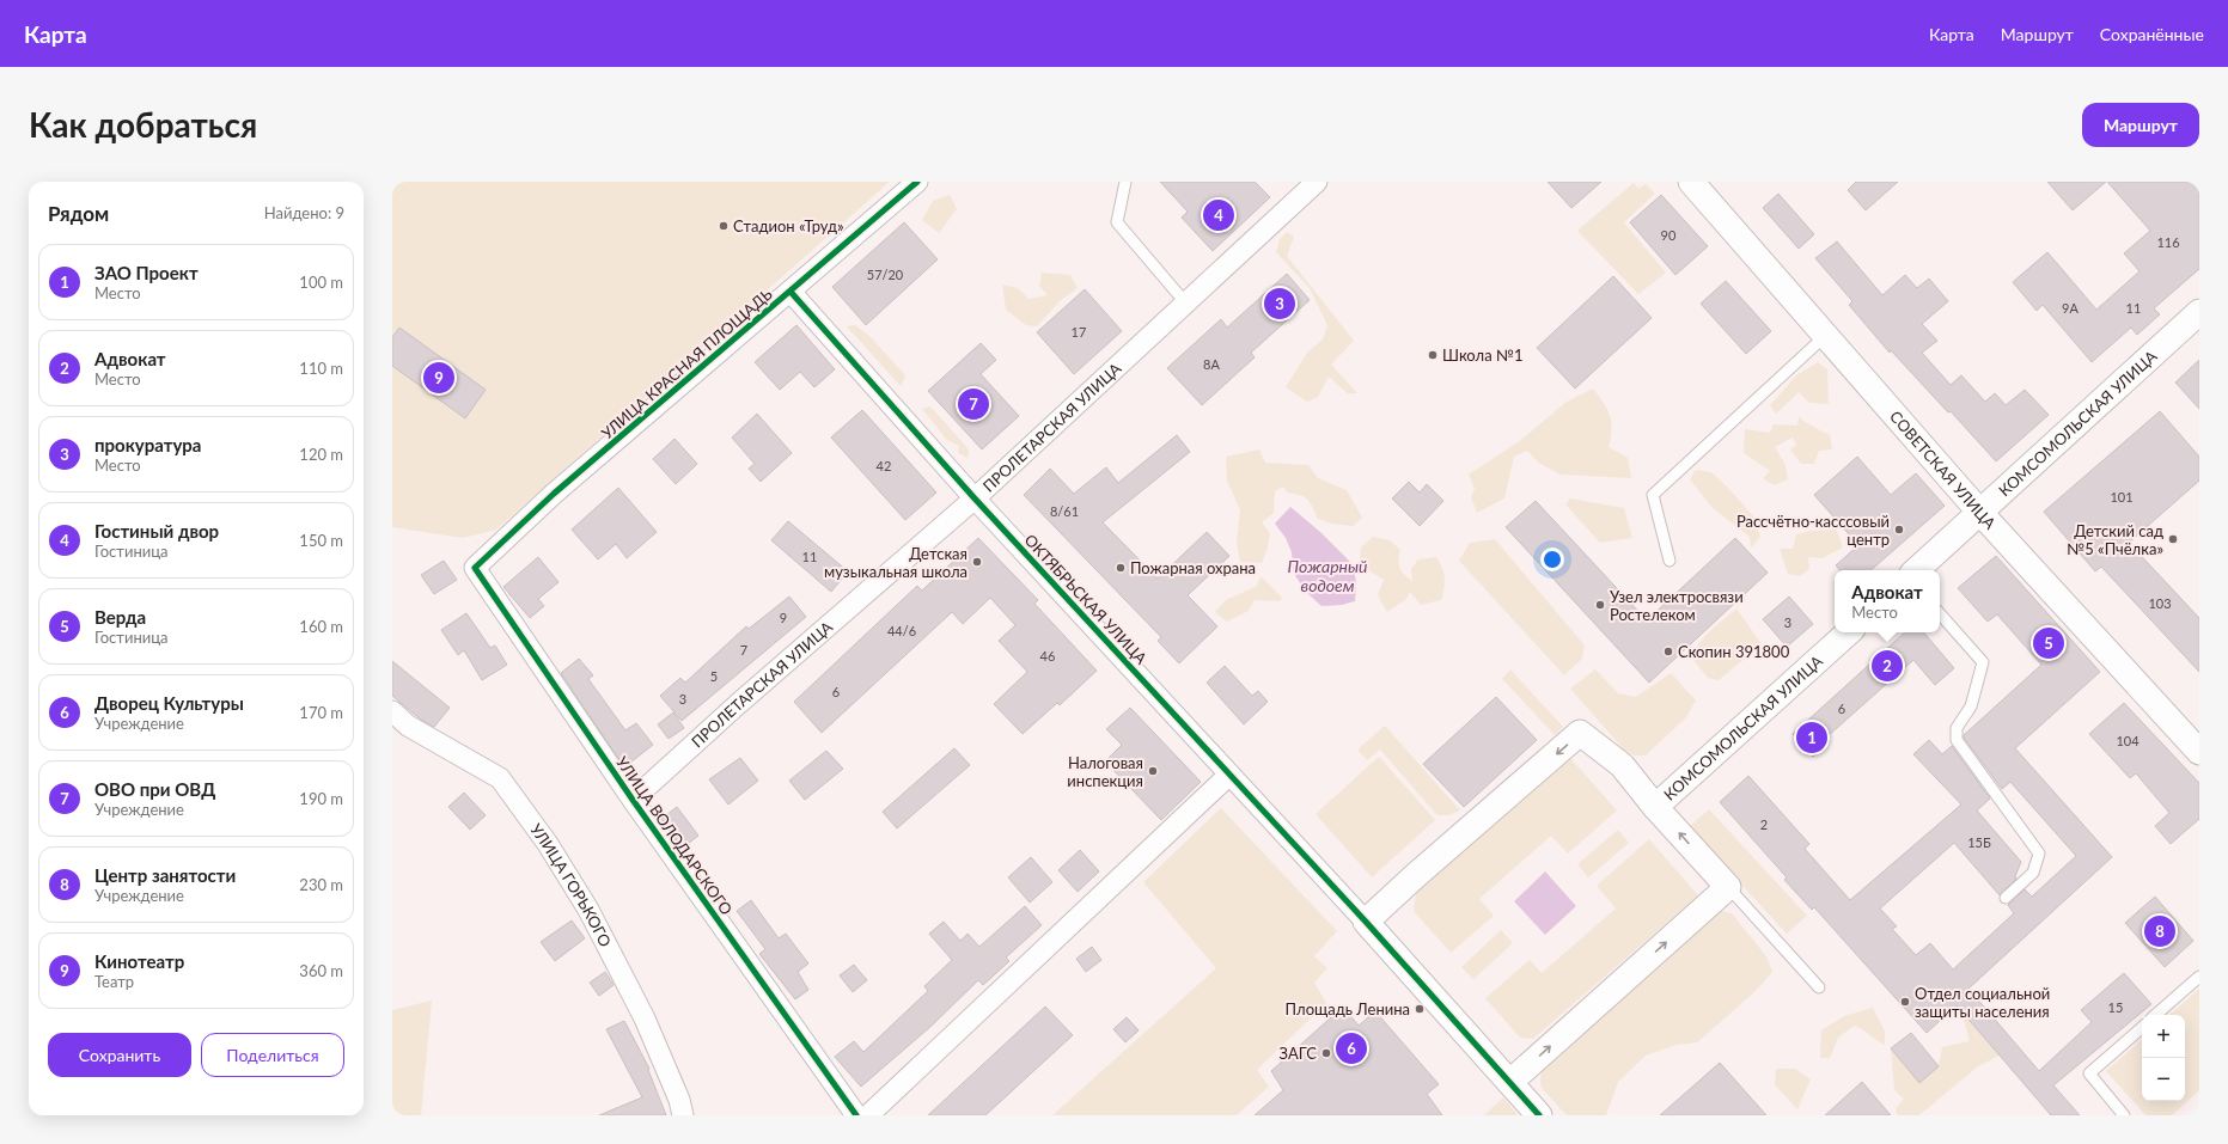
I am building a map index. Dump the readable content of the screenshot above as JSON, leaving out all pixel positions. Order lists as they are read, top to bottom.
{
  "streets": {
    "street": [
      "УЛИЦА КРАСНАЯ ПЛОЩАДЬ",
      "КОМСОМОЛЬСКАЯ УЛИЦА",
      "ПРОЛЕТАРСКАЯ УЛИЦА",
      "СОВЕТСКАЯ УЛИЦА",
      "ОКТЯБРЬСКАЯ УЛИЦА",
      "УЛИЦА ВОЛОДАРСКОГО",
      "УЛИЦА ГОРЬКОГО"
    ]
  },
  "crossings": [
    ["УЛИЦА КРАСНАЯ ПЛОЩАДЬ", "ОКТЯБРЬСКАЯ УЛИЦА"],
    ["УЛИЦА КРАСНАЯ ПЛОЩАДЬ", "УЛИЦА ВОЛОДАРСКОГО"],
    ["КОМСОМОЛЬСКАЯ УЛИЦА", "СОВЕТСКАЯ УЛИЦА"],
    ["ПРОЛЕТАРСКАЯ УЛИЦА", "ОКТЯБРЬСКАЯ УЛИЦА"],
    ["ПРОЛЕТАРСКАЯ УЛИЦА", "УЛИЦА ВОЛОДАРСКОГО"]
  ],
  "water": ["Пожарный водоем"],
  "places": [
    "Стадион «Труд»",
    "Школа №1",
    "Рассчётно-касссовый центр",
    "Детский сад №5 «Пчёлка»",
    "Детская музыкальная школа",
    "Пожарная охрана",
    "Узел электросвязи Ростелеком",
    "Скопин 391800",
    "Налоговая инспекция",
    "Отдел социальной защиты населения",
    "Площадь Ленина",
    "ЗАГС"
  ],
  "house_numbers": [
    "90",
    "116",
    "57/20",
    "9А",
    "11",
    "17",
    "8А",
    "42",
    "101",
    "8/61",
    "11",
    "103",
    "9",
    "3",
    "44/6",
    "7",
    "46",
    "5",
    "6",
    "3",
    "6",
    "104",
    "2",
    "15Б",
    "15"
  ],
  "page": {
    "header": "Карта",
    "nav": ["Карта", "Маршрут", "Сохранённые"],
    "buttons": [
      "Маршрут",
      ["Сохранить", "Поделиться"]
    ],
    "title": "Как добраться",
    "heading": ["Рядом", "Найдено: 9"],
    "pins": [
      "4",
      "3",
      "9",
      "7",
      "5",
      "2",
      "1",
      "8",
      "6"
    ],
    "list": [
      {
        "mark": "1",
        "name": "ЗАО Проект",
        "note": "Место",
        "value": "100 m"
      },
      {
        "mark": "2",
        "name": "Адвокат",
        "note": "Место",
        "value": "110 m"
      },
      {
        "mark": "3",
        "name": "прокуратура",
        "note": "Место",
        "value": "120 m"
      },
      {
        "mark": "4",
        "name": "Гостиный двор",
        "note": "Гостиница",
        "value": "150 m"
      },
      {
        "mark": "5",
        "name": "Верда",
        "note": "Гостиница",
        "value": "160 m"
      },
      {
        "mark": "6",
        "name": "Дворец Культуры",
        "note": "Учреждение",
        "value": "170 m"
      },
      {
        "mark": "7",
        "name": "ОВО при ОВД",
        "note": "Учреждение",
        "value": "190 m"
      },
      {
        "mark": "8",
        "name": "Центр занятости",
        "note": "Учреждение",
        "value": "230 m"
      },
      {
        "mark": "9",
        "name": "Кинотеатр",
        "note": "Театр",
        "value": "360 m"
      }
    ],
    "popup": ["Адвокат", "Место"],
    "map_buttons": ["+", "−"]
  }
}
